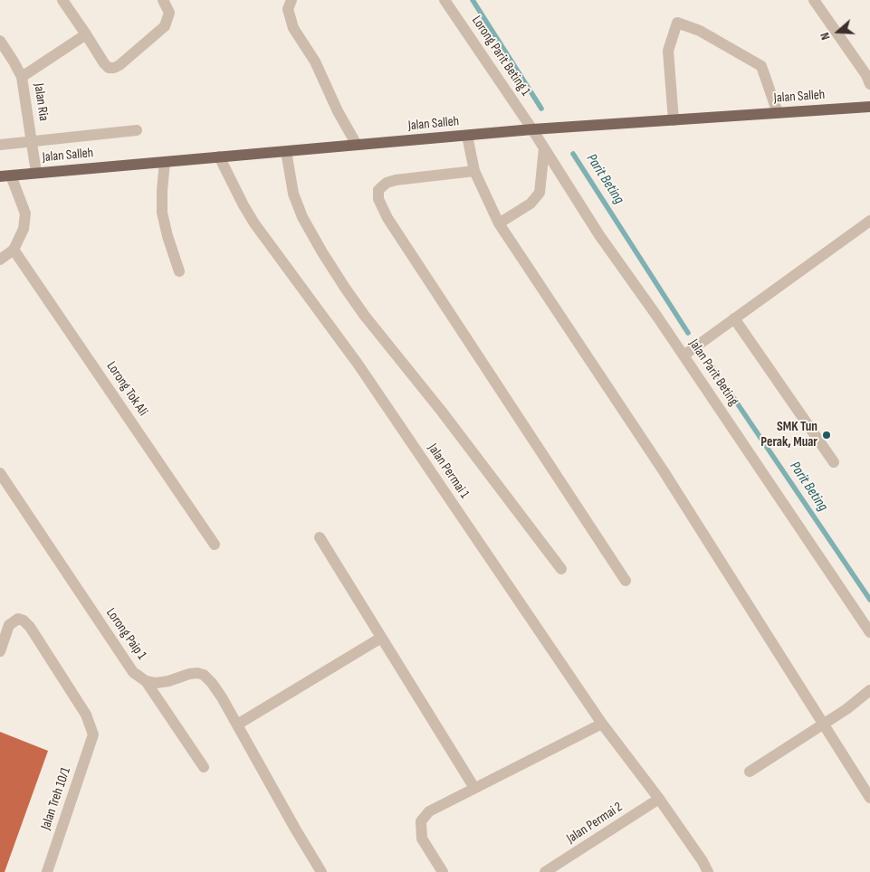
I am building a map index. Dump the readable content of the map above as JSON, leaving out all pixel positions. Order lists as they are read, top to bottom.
{
  "streets": {
    "main road": ["Jalan Salleh"],
    "street": [
      "Lorong Parit Beting 1",
      "Jalan Ria",
      "Jalan Parit Beting",
      "Lorong Tok Ali",
      "Jalan Permai 1",
      "Lorong Paip 1",
      "Jalan Treh 10/1",
      "Jalan Permai 2"
    ]
  },
  "crossings": [
    ["Lorong Parit Beting 1", "Jalan Salleh"],
    ["Lorong Parit Beting 1", "Jalan Parit Beting"],
    ["Jalan Salleh", "Jalan Ria"],
    ["Jalan Salleh", "Jalan Parit Beting"],
    ["Jalan Salleh", "Jalan Permai 1"],
    ["Jalan Permai 1", "Jalan Permai 2"]
  ],
  "water": ["Parit Beting"],
  "places": ["SMK Tun Perak, Muar"],
  "north": "left"
}
